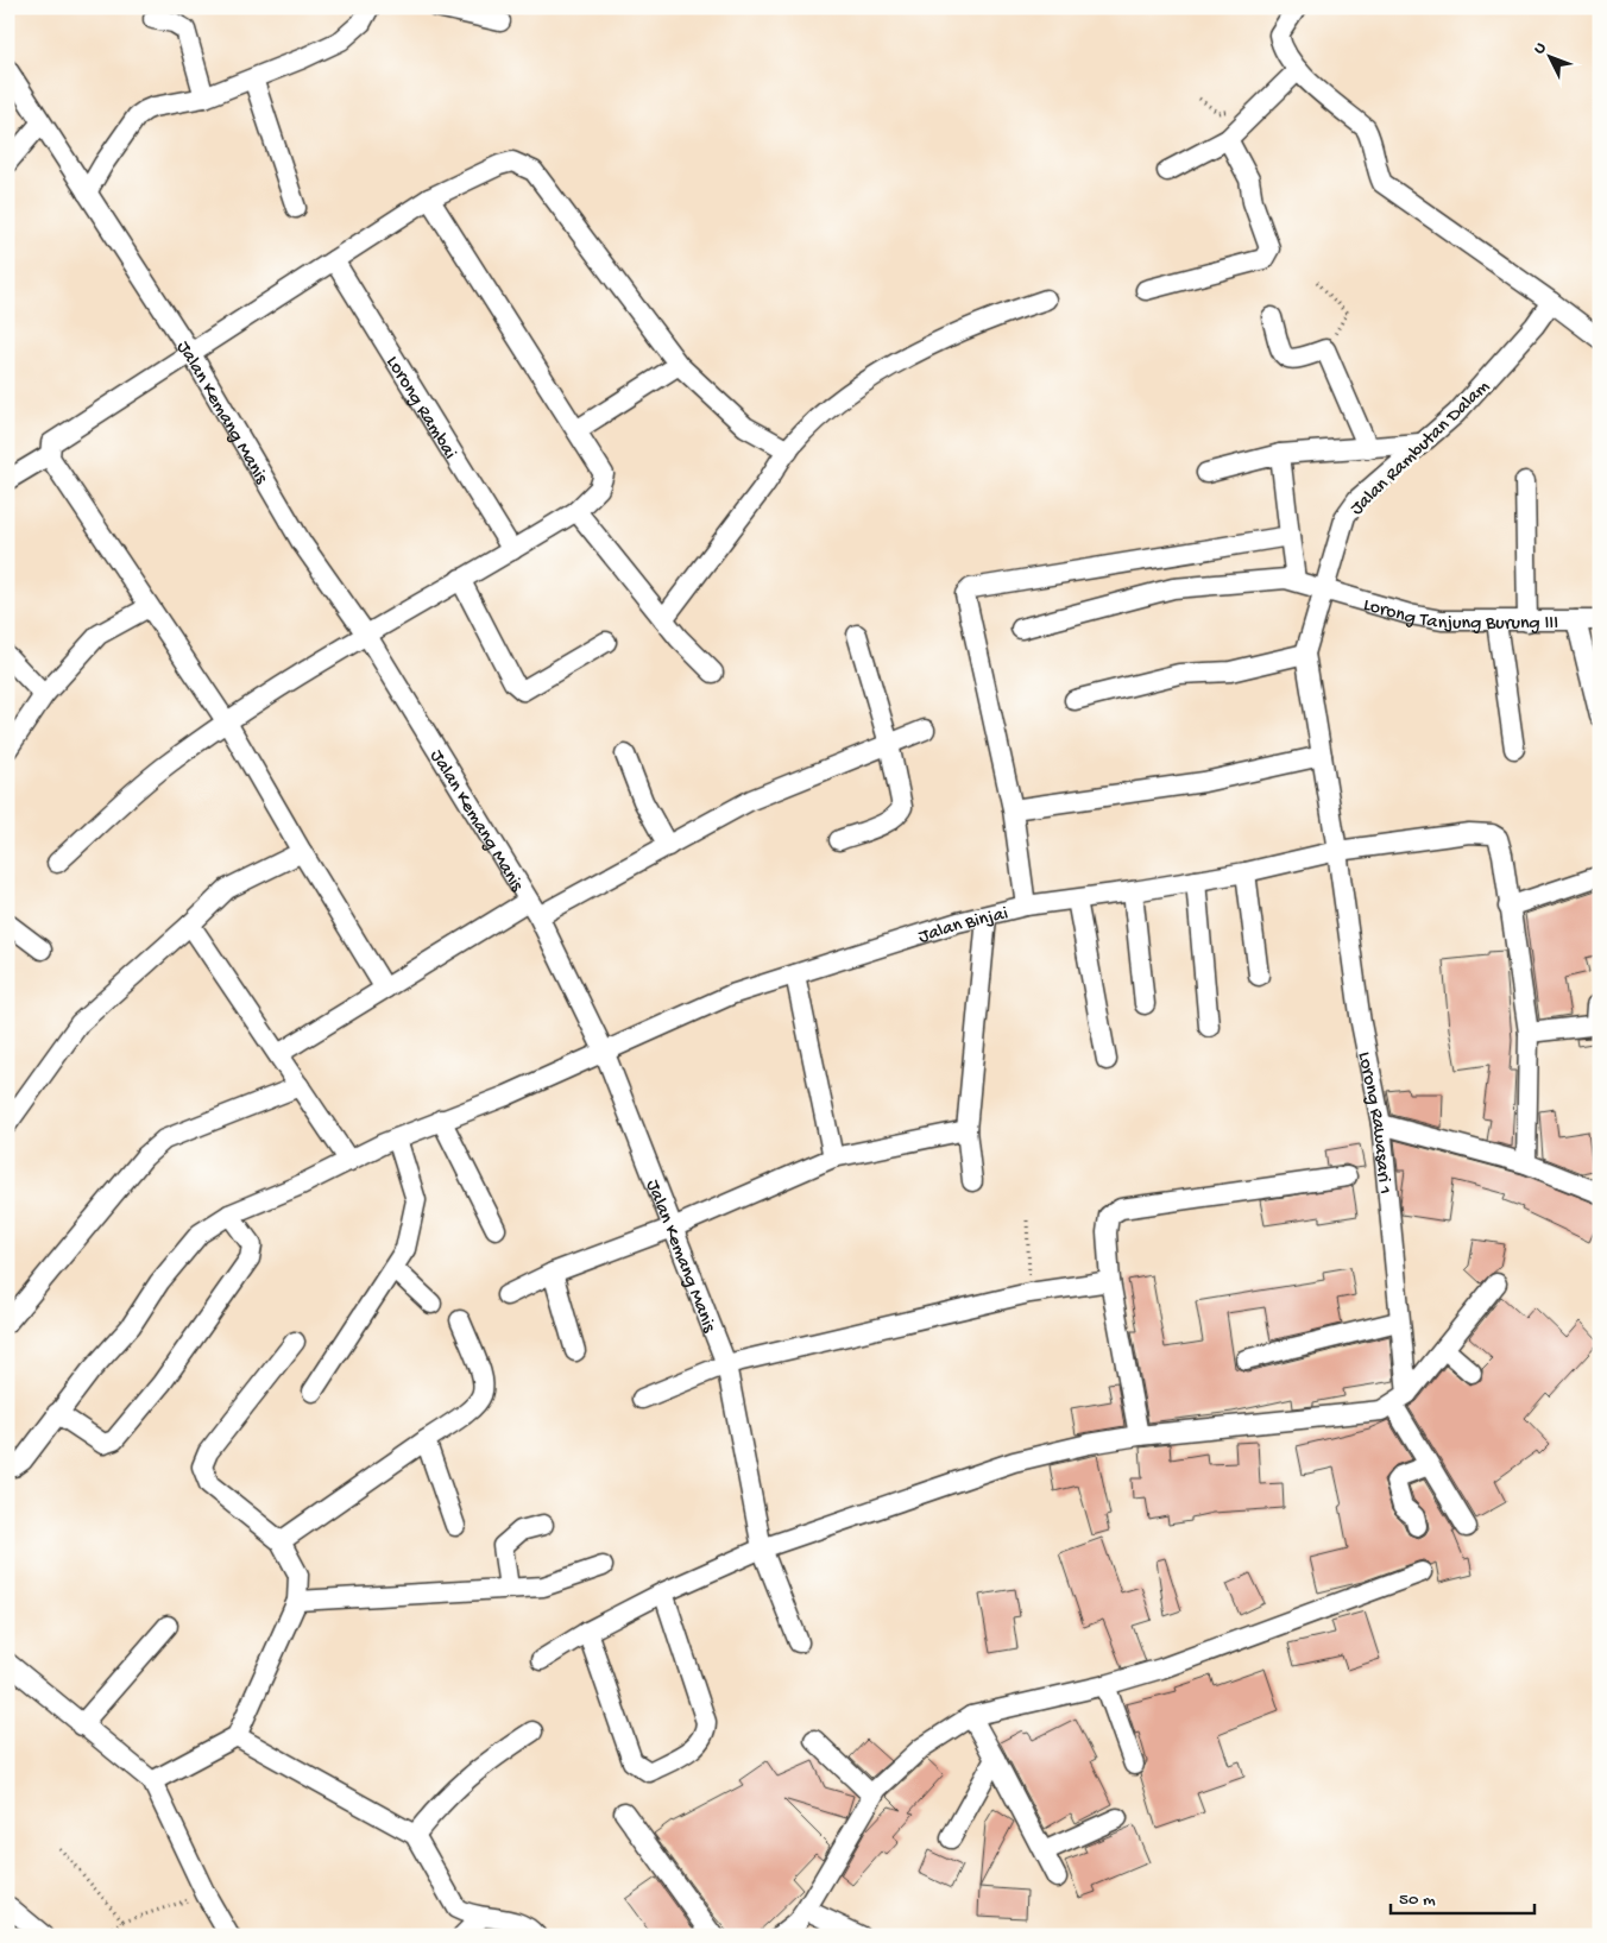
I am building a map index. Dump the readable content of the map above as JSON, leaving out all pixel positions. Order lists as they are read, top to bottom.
{
  "streets": {
    "street": [
      "Lorong Rambai",
      "Jalan Kemang Manis",
      "Jalan Rambutan Dalam",
      "Lorong Tanjung Burung III",
      "Jalan Binjai",
      "Lorong Rawasari 1"
    ]
  },
  "crossings": [
    ["Jalan Kemang Manis", "Jalan Binjai"],
    ["Jalan Rambutan Dalam", "Lorong Tanjung Burung III"],
    ["Jalan Rambutan Dalam", "Jalan Binjai"],
    ["Jalan Rambutan Dalam", "Lorong Rawasari 1"],
    ["Jalan Binjai", "Lorong Rawasari 1"]
  ],
  "scale_bar": "50 m",
  "north": "top left"
}
